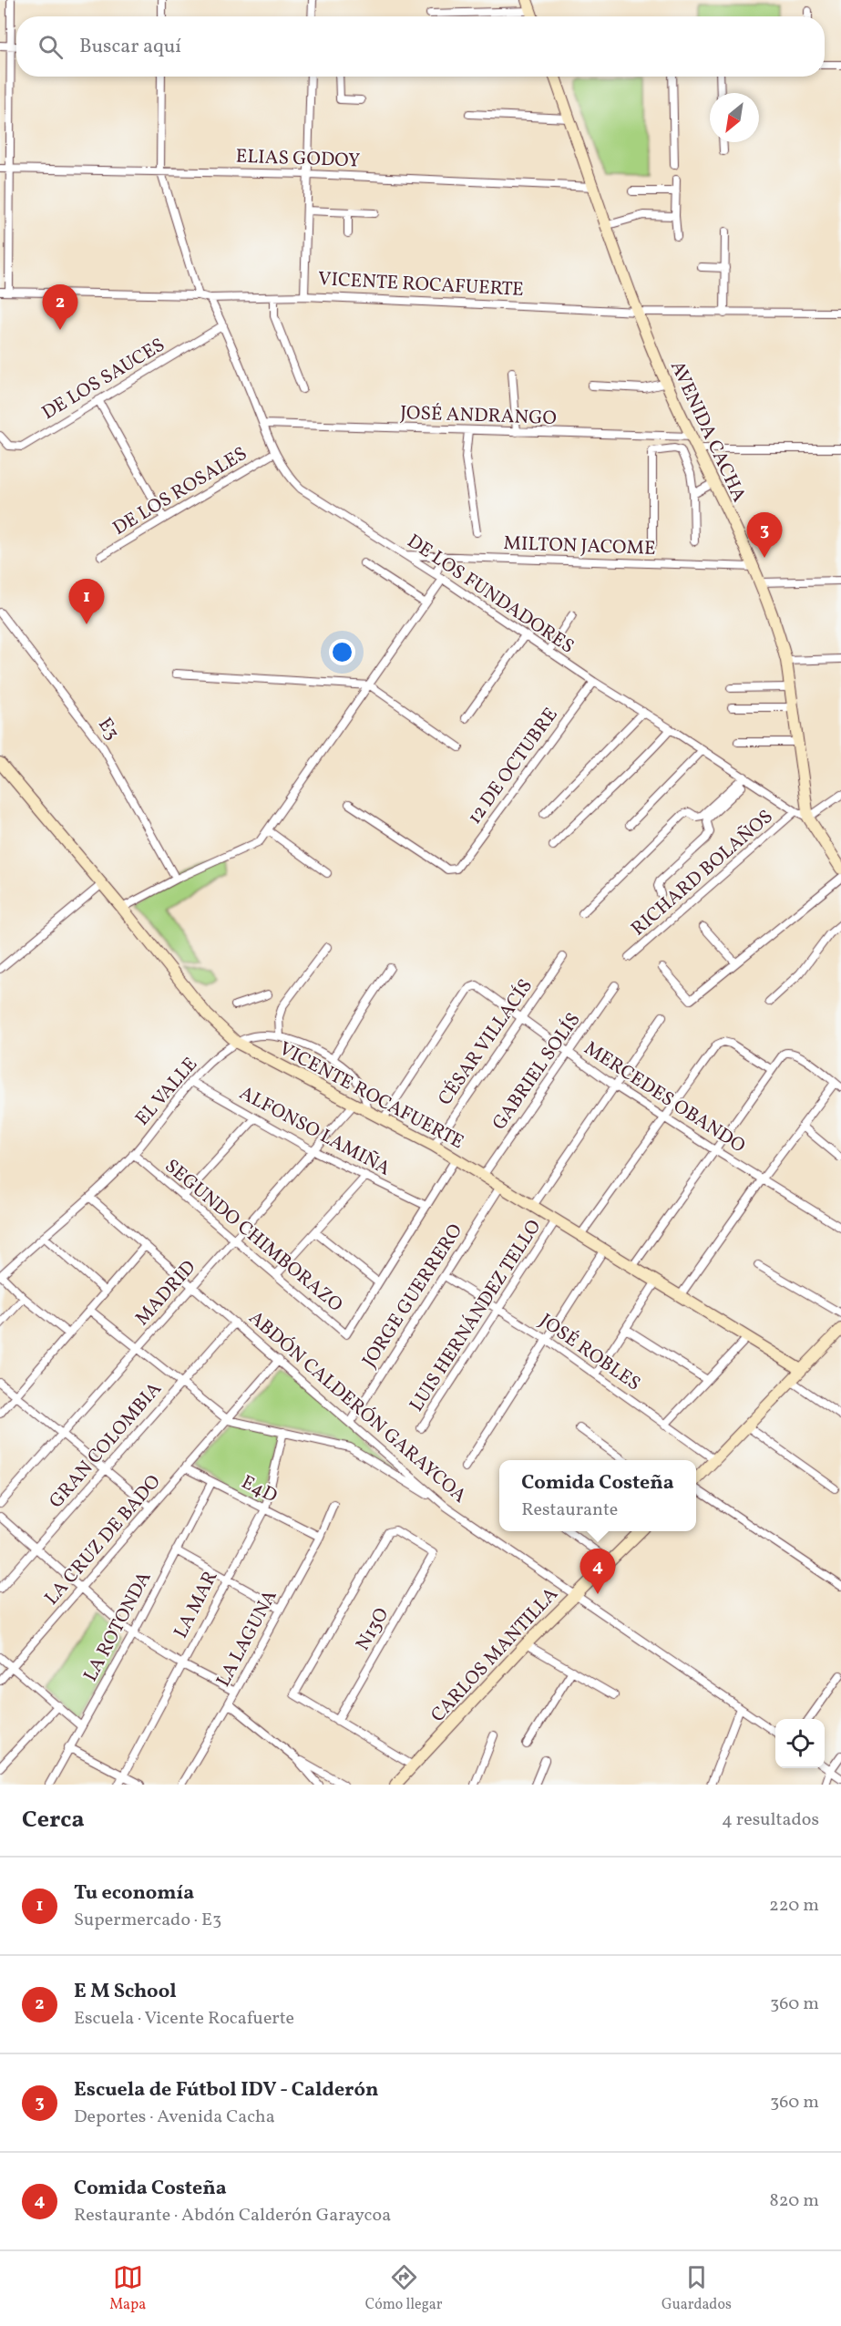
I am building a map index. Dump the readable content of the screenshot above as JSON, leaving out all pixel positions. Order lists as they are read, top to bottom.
{
  "streets": {
    "street": [
      "ELIAS GODOY",
      "VICENTE ROCAFUERTE",
      "DE LOS SAUCES",
      "JOSÉ ANDRANGO",
      "AVENIDA CACHA",
      "DE LOS ROSALES",
      "MILTON JACOME",
      "DE LOS FUNDADORES",
      "E3",
      "12 DE OCTUBRE",
      "RICHARD BOLAÑOS",
      "CÉSAR VILLACÍS",
      "GABRIEL SOLÍS",
      "EL VALLE",
      "MERCEDES OBANDO",
      "ALFONSO LAMIÑA",
      "SEGUNDO CHIMBORAZO",
      "MADRID",
      "JORGE GUERRERO",
      "LUIS HERNÁNDEZ TELLO",
      "JOSÉ ROBLES",
      "ABDÓN CALDERÓN GARAYCOA",
      "GRAN COLOMBIA",
      "E4D",
      "LA CRUZ DE BADO",
      "LA MAR",
      "LA ROTONDA",
      "N13O",
      "LA LAGUNA",
      "CARLOS MANTILLA"
    ]
  },
  "crossings": [
    ["ELIAS GODOY", "AVENIDA CACHA"],
    ["VICENTE ROCAFUERTE", "AVENIDA CACHA"],
    ["VICENTE ROCAFUERTE", "DE LOS FUNDADORES"],
    ["VICENTE ROCAFUERTE", "CÉSAR VILLACÍS"],
    ["VICENTE ROCAFUERTE", "GABRIEL SOLÍS"],
    ["VICENTE ROCAFUERTE", "EL VALLE"],
    ["VICENTE ROCAFUERTE", "MERCEDES OBANDO"],
    ["VICENTE ROCAFUERTE", "SEGUNDO CHIMBORAZO"],
    ["VICENTE ROCAFUERTE", "MADRID"],
    ["VICENTE ROCAFUERTE", "JORGE GUERRERO"],
    ["VICENTE ROCAFUERTE", "LUIS HERNÁNDEZ TELLO"],
    ["DE LOS SAUCES", "DE LOS FUNDADORES"],
    ["JOSÉ ANDRANGO", "AVENIDA CACHA"],
    ["JOSÉ ANDRANGO", "DE LOS FUNDADORES"],
    ["AVENIDA CACHA", "MILTON JACOME"],
    ["AVENIDA CACHA", "DE LOS FUNDADORES"],
    ["DE LOS ROSALES", "DE LOS FUNDADORES"],
    ["MILTON JACOME", "DE LOS FUNDADORES"],
    ["DE LOS FUNDADORES", "12 DE OCTUBRE"],
    ["DE LOS FUNDADORES", "RICHARD BOLAÑOS"],
    ["CÉSAR VILLACÍS", "MERCEDES OBANDO"],
    ["GABRIEL SOLÍS", "MERCEDES OBANDO"],
    ["EL VALLE", "ALFONSO LAMIÑA"],
    ["EL VALLE", "SEGUNDO CHIMBORAZO"],
    ["EL VALLE", "ABDÓN CALDERÓN GARAYCOA"],
    ["ALFONSO LAMIÑA", "SEGUNDO CHIMBORAZO"],
    ["ALFONSO LAMIÑA", "MADRID"],
    ["SEGUNDO CHIMBORAZO", "MADRID"],
    ["MADRID", "ABDÓN CALDERÓN GARAYCOA"],
    ["JORGE GUERRERO", "JOSÉ ROBLES"],
    ["JORGE GUERRERO", "ABDÓN CALDERÓN GARAYCOA"],
    ["LUIS HERNÁNDEZ TELLO", "JOSÉ ROBLES"],
    ["ABDÓN CALDERÓN GARAYCOA", "GRAN COLOMBIA"],
    ["ABDÓN CALDERÓN GARAYCOA", "LA CRUZ DE BADO"],
    ["ABDÓN CALDERÓN GARAYCOA", "CARLOS MANTILLA"],
    ["E4D", "LA CRUZ DE BADO"],
    ["E4D", "LA MAR"],
    ["E4D", "LA ROTONDA"],
    ["E4D", "LA LAGUNA"]
  ],
  "north": "bottom left",
  "page": {
    "search": "Buscar aquí",
    "pins": [
      "2",
      "3",
      "1",
      "4"
    ],
    "popup": ["Comida Costeña", "Restaurante"],
    "heading": ["Cerca", "4 resultados"],
    "list": [
      {
        "mark": "1",
        "name": "Tu economía",
        "note": "Supermercado · E3",
        "value": "220 m"
      },
      {
        "mark": "2",
        "name": "E M School",
        "note": "Escuela · Vicente Rocafuerte",
        "value": "360 m"
      },
      {
        "mark": "3",
        "name": "Escuela de Fútbol IDV - Calderón",
        "note": "Deportes · Avenida Cacha",
        "value": "360 m"
      },
      {
        "mark": "4",
        "name": "Comida Costeña",
        "note": "Restaurante · Abdón Calderón Garaycoa",
        "value": "820 m"
      }
    ],
    "nav": ["Mapa", "Cómo llegar", "Guardados"]
  }
}
